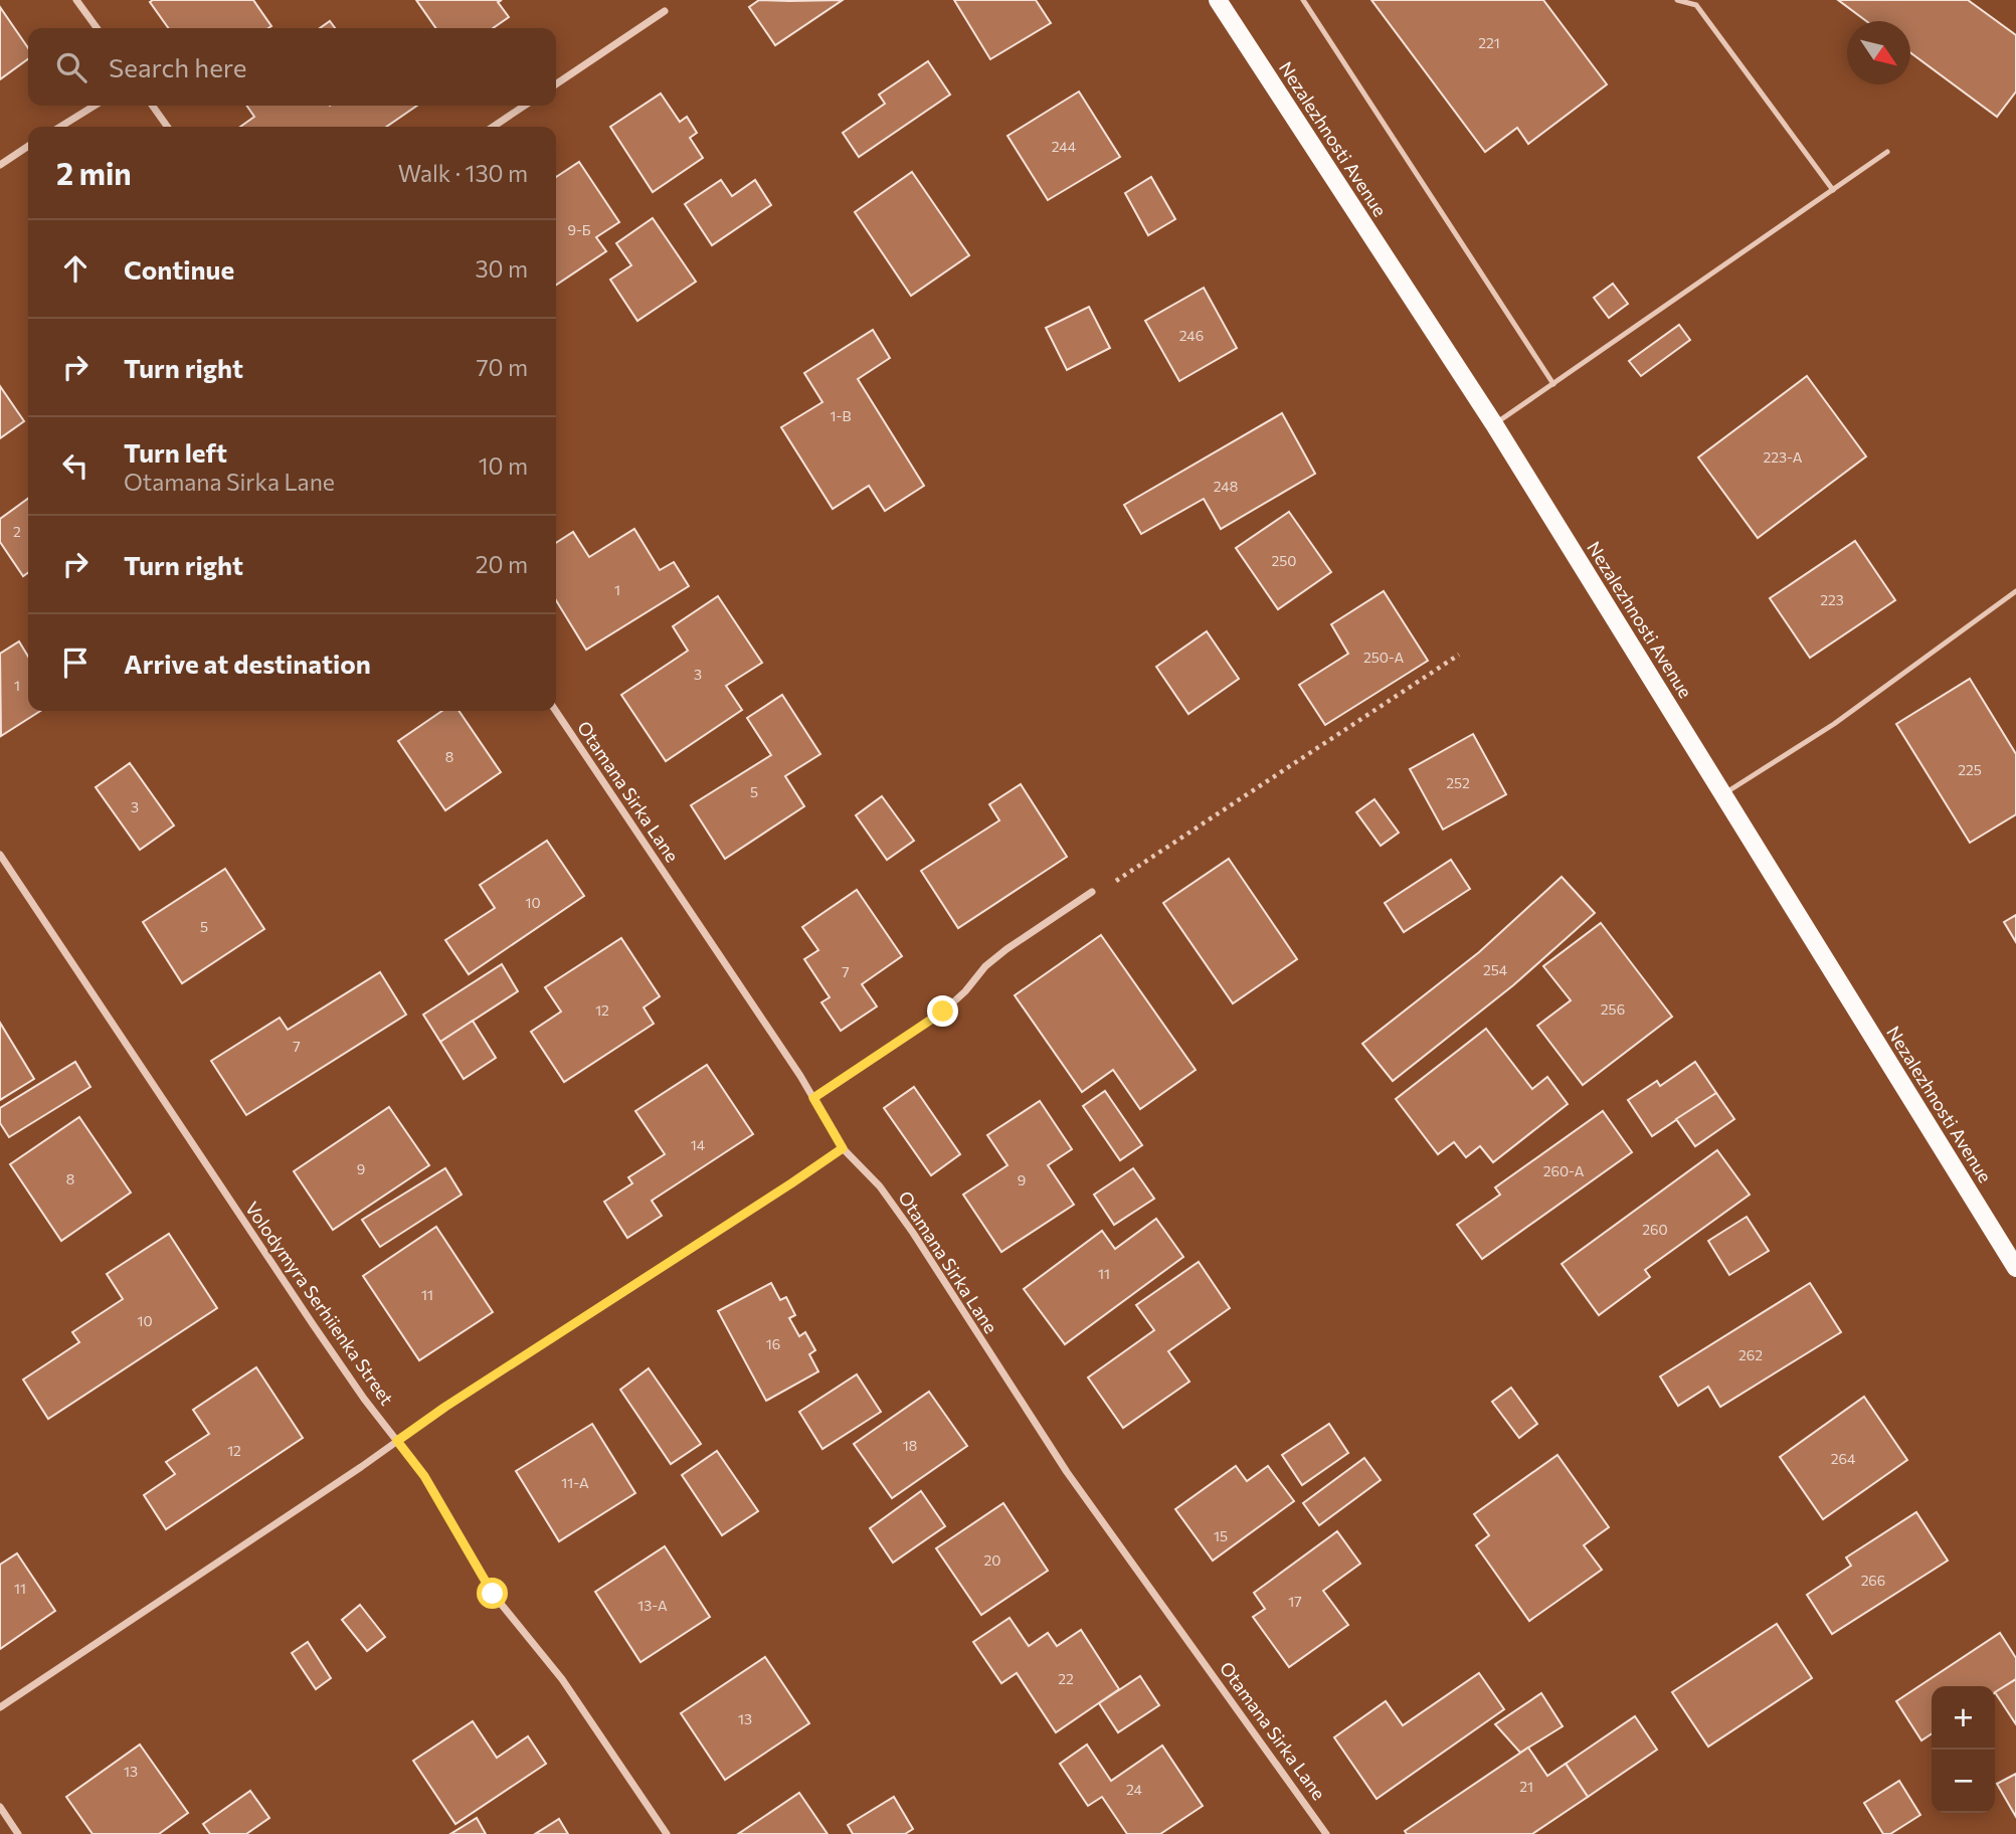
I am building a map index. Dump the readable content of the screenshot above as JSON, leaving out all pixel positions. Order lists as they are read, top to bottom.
{
  "streets": {
    "main road": ["Nezalezhnosti Avenue"],
    "street": ["Otamana Sirka Lane", "Volodymyra Serhiienka Street"]
  },
  "house_numbers": [
    "221",
    "244",
    "9-Б",
    "246",
    "1-В",
    "223-А",
    "248",
    "2",
    "250",
    "1",
    "223",
    "250-А",
    "3",
    "1",
    "8",
    "225",
    "252",
    "5",
    "3",
    "10",
    "5",
    "254",
    "7",
    "256",
    "12",
    "7",
    "14",
    "9",
    "260-А",
    "8",
    "9",
    "260",
    "11",
    "11",
    "10",
    "16",
    "262",
    "18",
    "12",
    "264",
    "11-А",
    "15",
    "20",
    "266",
    "11",
    "17",
    "13-А",
    "22",
    "13",
    "13",
    "21",
    "24"
  ],
  "north": "bottom right",
  "page": {
    "search": "Search here",
    "heading": ["2 min", "Walk · 130 m"],
    "list": [
      ["Continue", "30 m"],
      ["Turn right", "70 m"],
      ["Turn left", "Otamana Sirka Lane", "10 m"],
      ["Turn right", "20 m"],
      "Arrive at destination"
    ],
    "map_buttons": ["+", "−"]
  }
}
